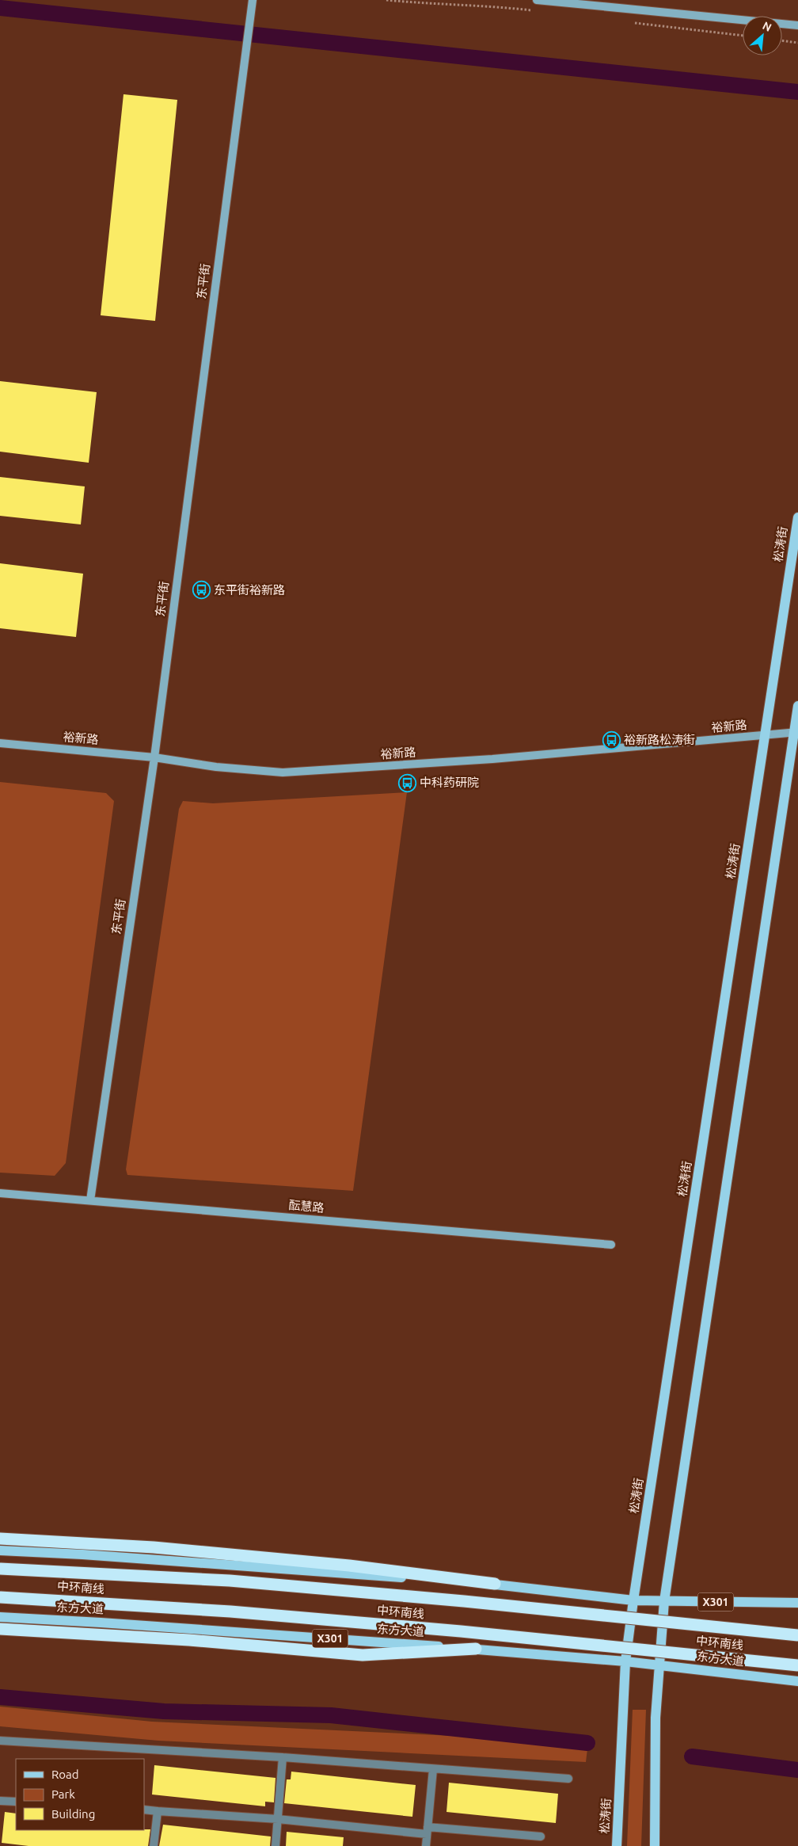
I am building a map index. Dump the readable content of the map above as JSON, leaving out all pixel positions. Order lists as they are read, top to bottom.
{
  "streets": {
    "highway": ["中环南线"],
    "main road": ["松涛街", "X301", "东方大道"],
    "street": ["东平街", "裕新路", "酝慧路"]
  },
  "crossings": [
    ["东平街", "裕新路"],
    ["东平街", "酝慧路"],
    ["松涛街", "裕新路"],
    ["松涛街", "X301"],
    ["松涛街", "东方大道"]
  ],
  "places": {
    "bus stop": ["东平街裕新路", "裕新路松涛街", "中科药研院"]
  },
  "legend": ["Road", "Park", "Building"],
  "north": "top right"
}
